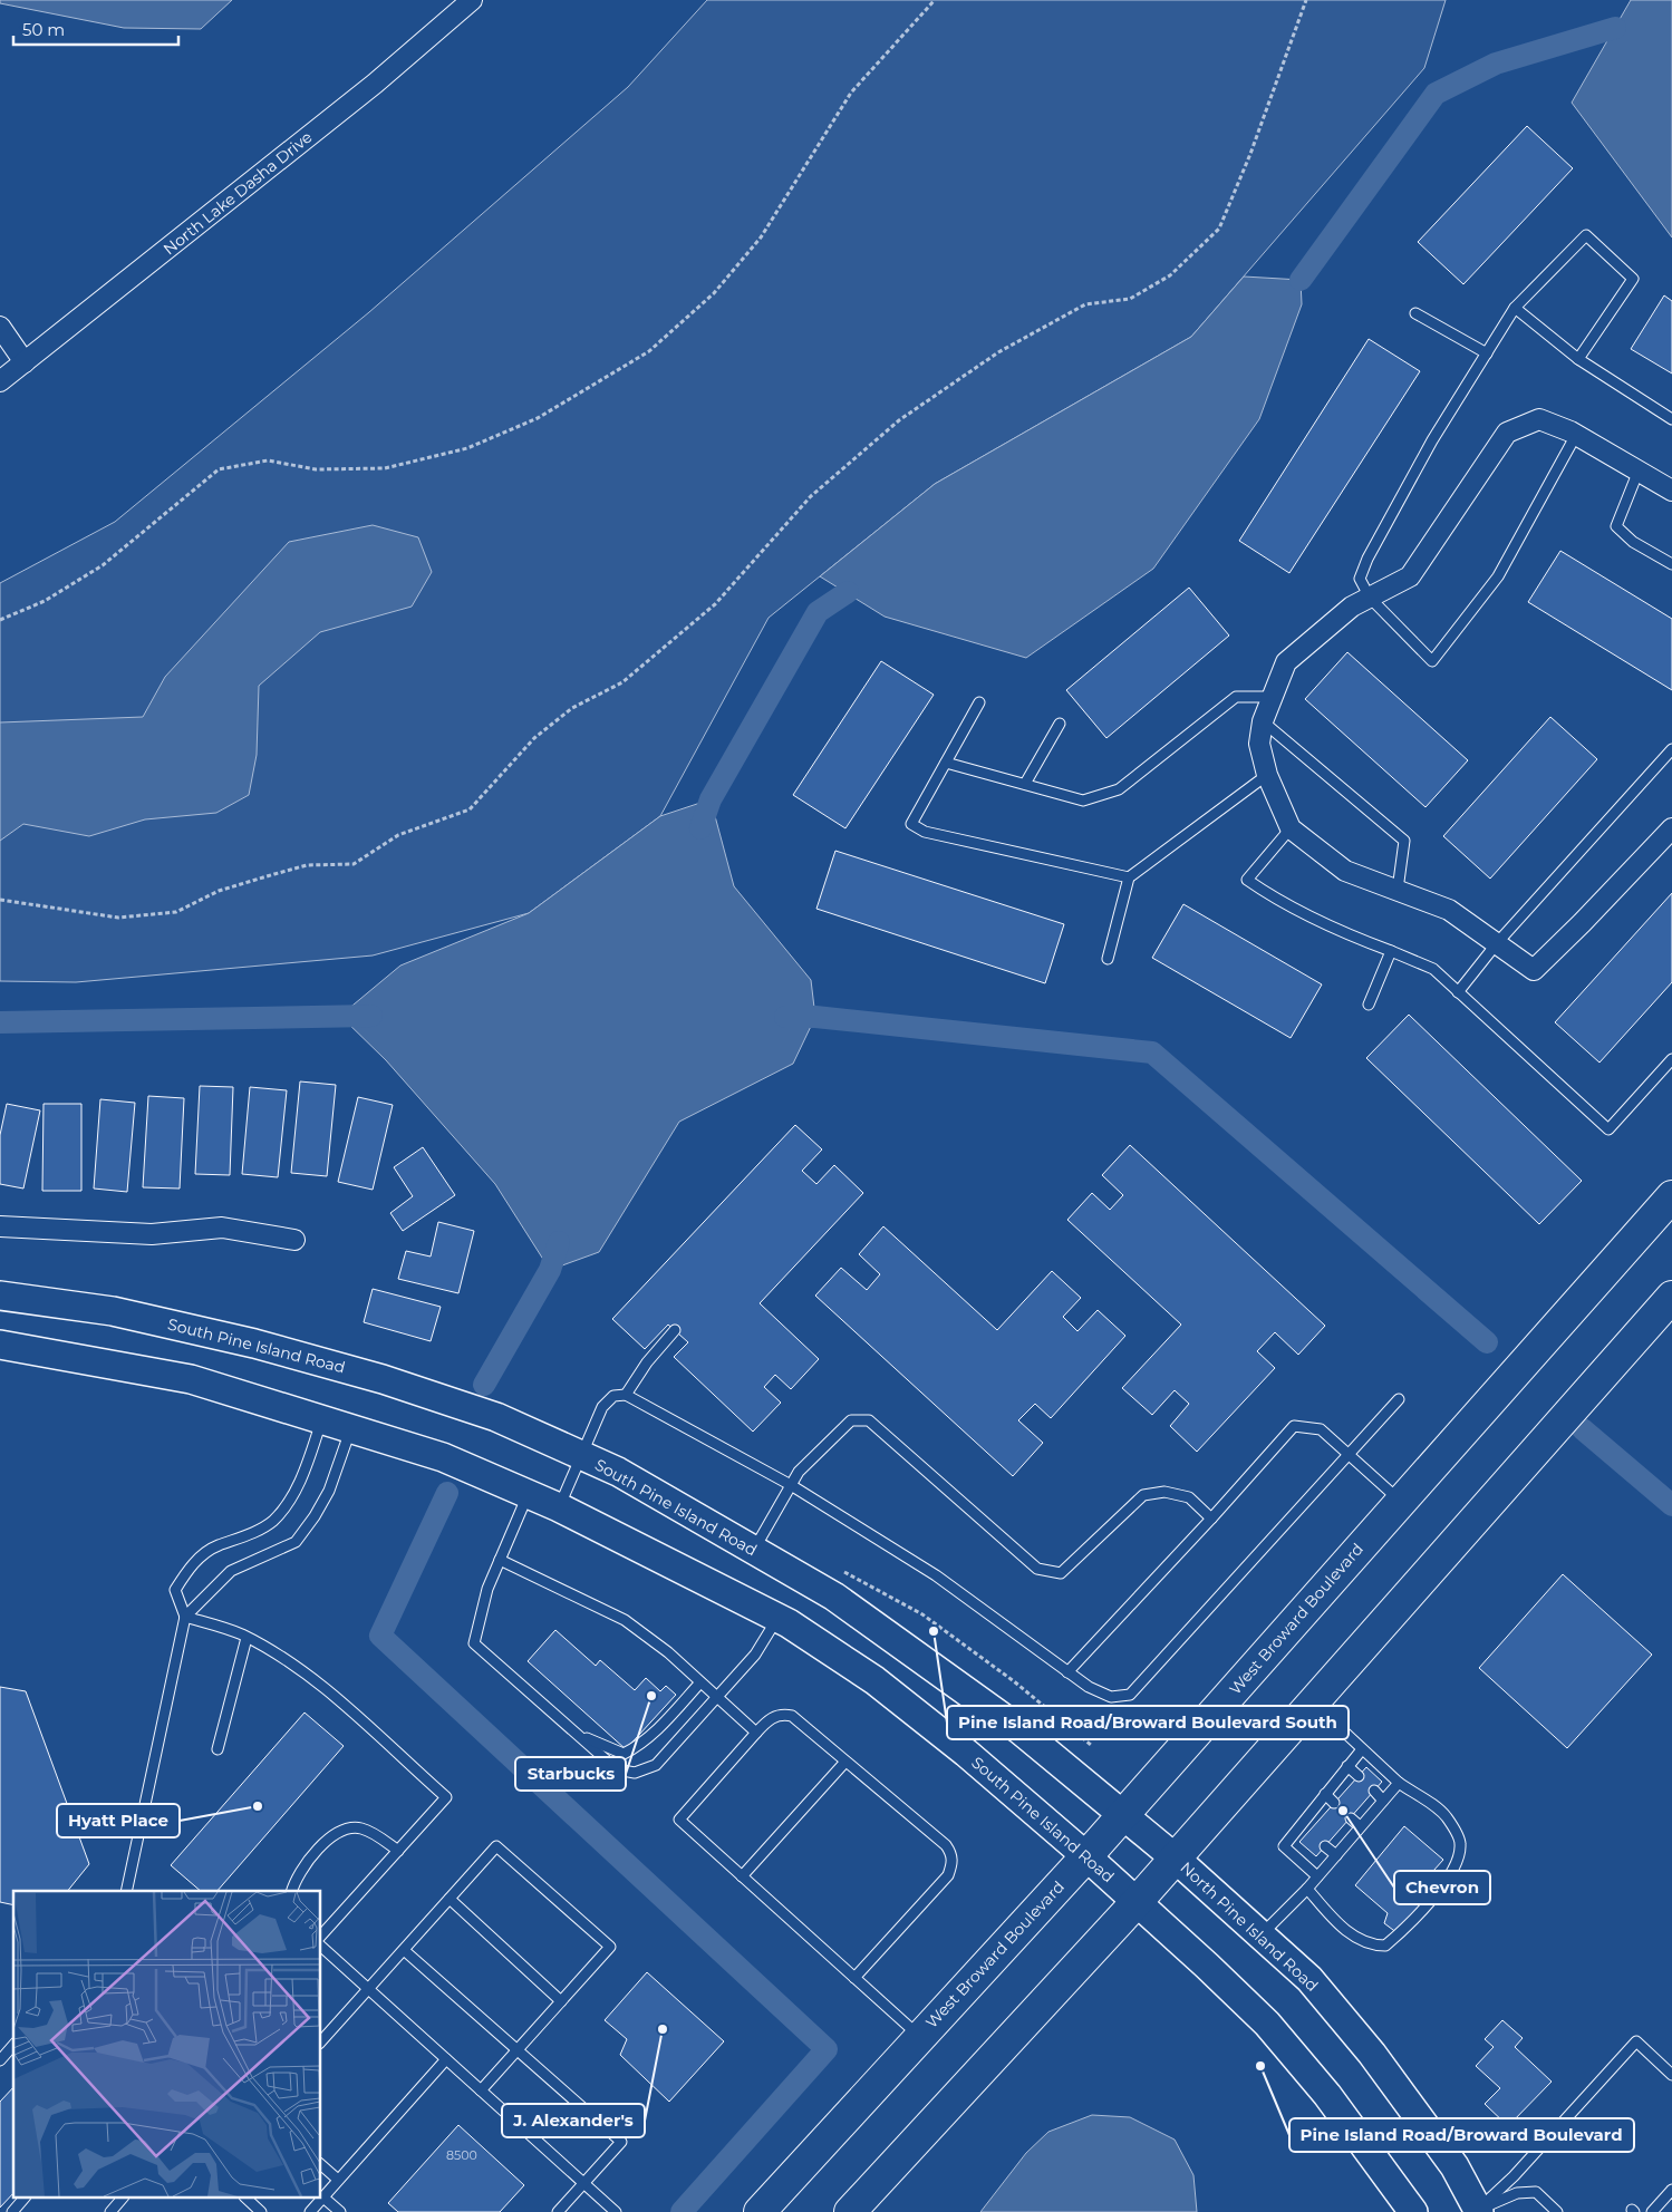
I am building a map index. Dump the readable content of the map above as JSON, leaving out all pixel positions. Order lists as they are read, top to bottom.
{
  "streets": {
    "main road": ["South Pine Island Road", "West Broward Boulevard", "North Pine Island Road"],
    "street": ["North Lake Dasha Drive"]
  },
  "crossings": [
    ["South Pine Island Road", "West Broward Boulevard"],
    ["South Pine Island Road", "North Pine Island Road"]
  ],
  "places": [
    "Pine Island Road/Broward Boulevard South",
    "Starbucks",
    "Hyatt Place",
    "Chevron",
    "J. Alexander's",
    "Pine Island Road/Broward Boulevard"
  ],
  "house_numbers": ["8500"],
  "scale_bar": "50 m"
}
